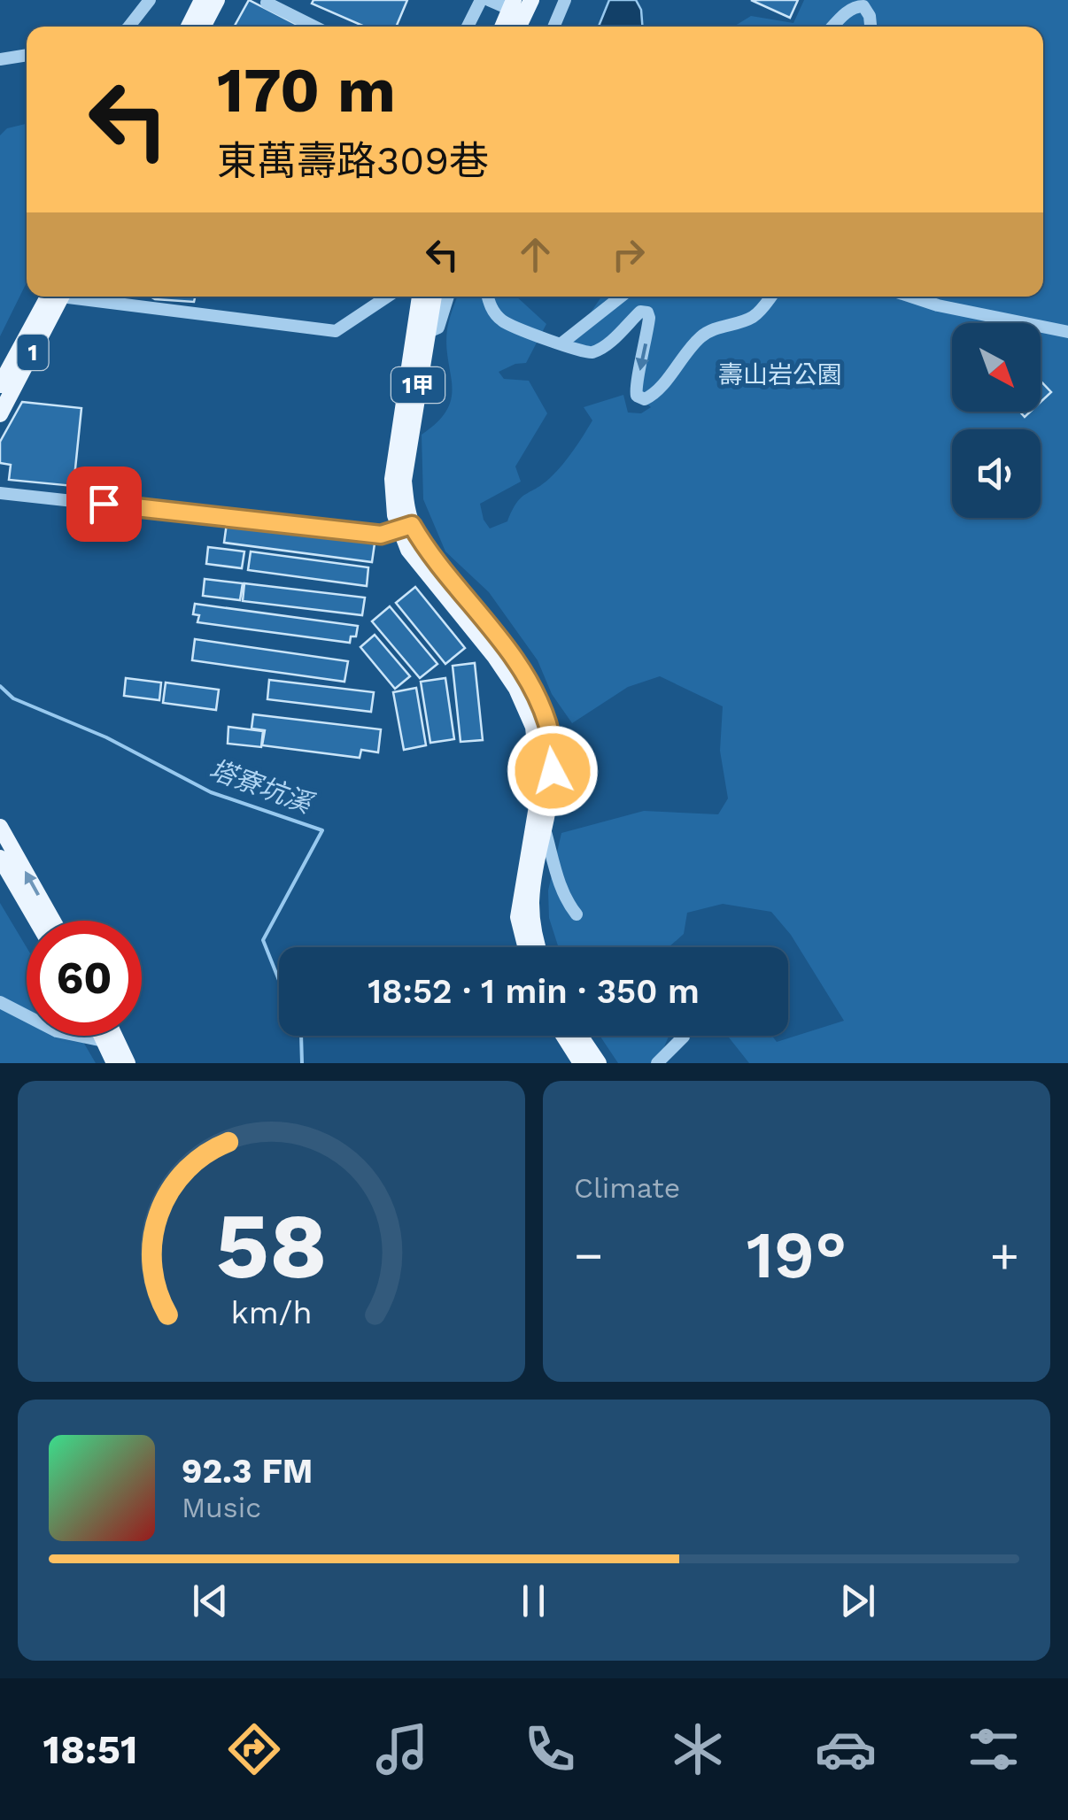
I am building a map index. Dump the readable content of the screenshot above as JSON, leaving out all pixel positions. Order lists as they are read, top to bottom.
{
  "streets": {
    "main road": ["1", "1甲"]
  },
  "water": ["塔寮坑溪"],
  "parks": ["壽山岩公園"],
  "north": "bottom right",
  "page": {
    "turn": ["170 m", "東萬壽路309巷"],
    "limit": "60",
    "trip": "18:52 · 1 min · 350 m",
    "tile": "Climate",
    "heat": ["−", "19°", "+"],
    "song": ["92.3 FM", "Music"],
    "tabs": "18:51",
    "gauge": ["58", "km/h"]
  }
}
